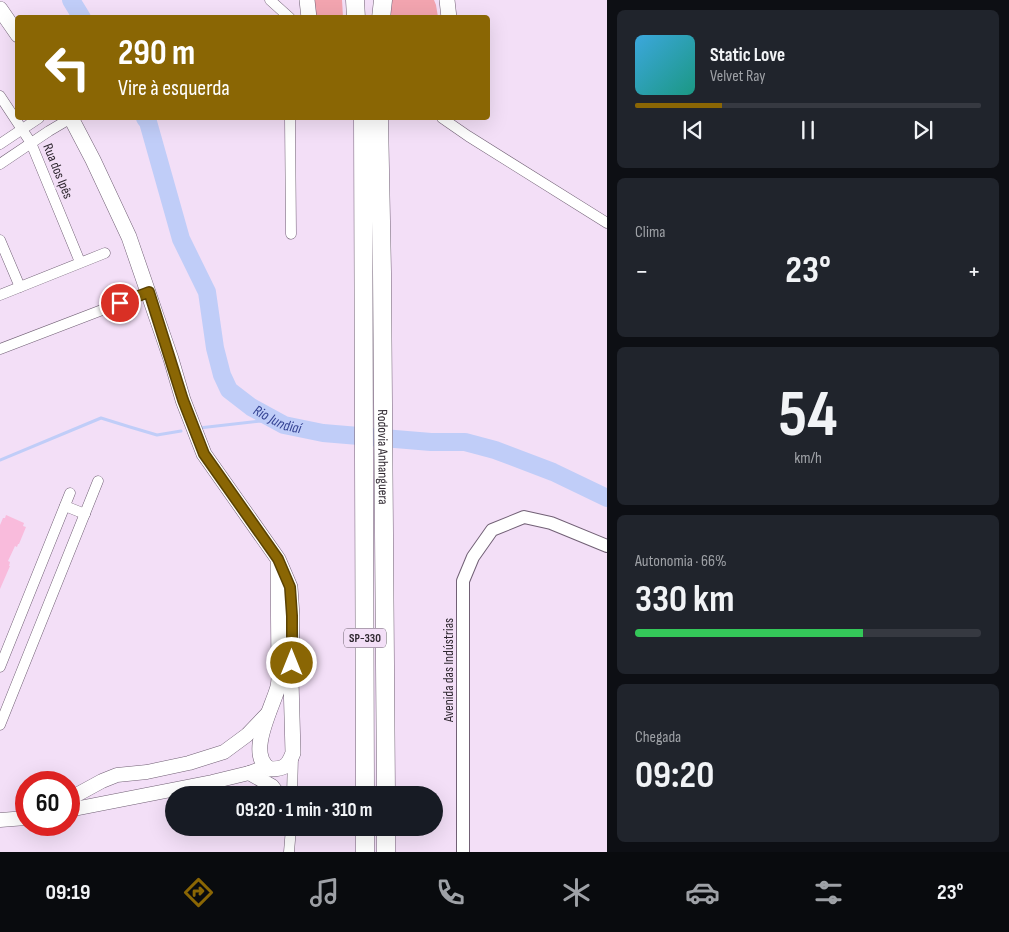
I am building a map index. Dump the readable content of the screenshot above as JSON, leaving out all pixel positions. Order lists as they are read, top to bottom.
{
  "streets": {
    "highway": ["Rodovia Anhanguera", "SP-330"],
    "street": ["Rua dos Ipês", "Avenida das Indústrias"]
  },
  "water": ["Rio Jundiaí"],
  "page": {
    "turn": ["290 m", "Vire à esquerda"],
    "song": ["Static Love", "Velvet Ray"],
    "tile": [
      "Clima",
      ["54", "km/h"],
      ["Autonomia · 66%", "330 km"],
      ["Chegada", "09:20"]
    ],
    "heat": ["−", "23°", "+"],
    "limit": "60",
    "trip": "09:20 · 1 min · 310 m",
    "tabs": ["09:19", "23°"]
  }
}
